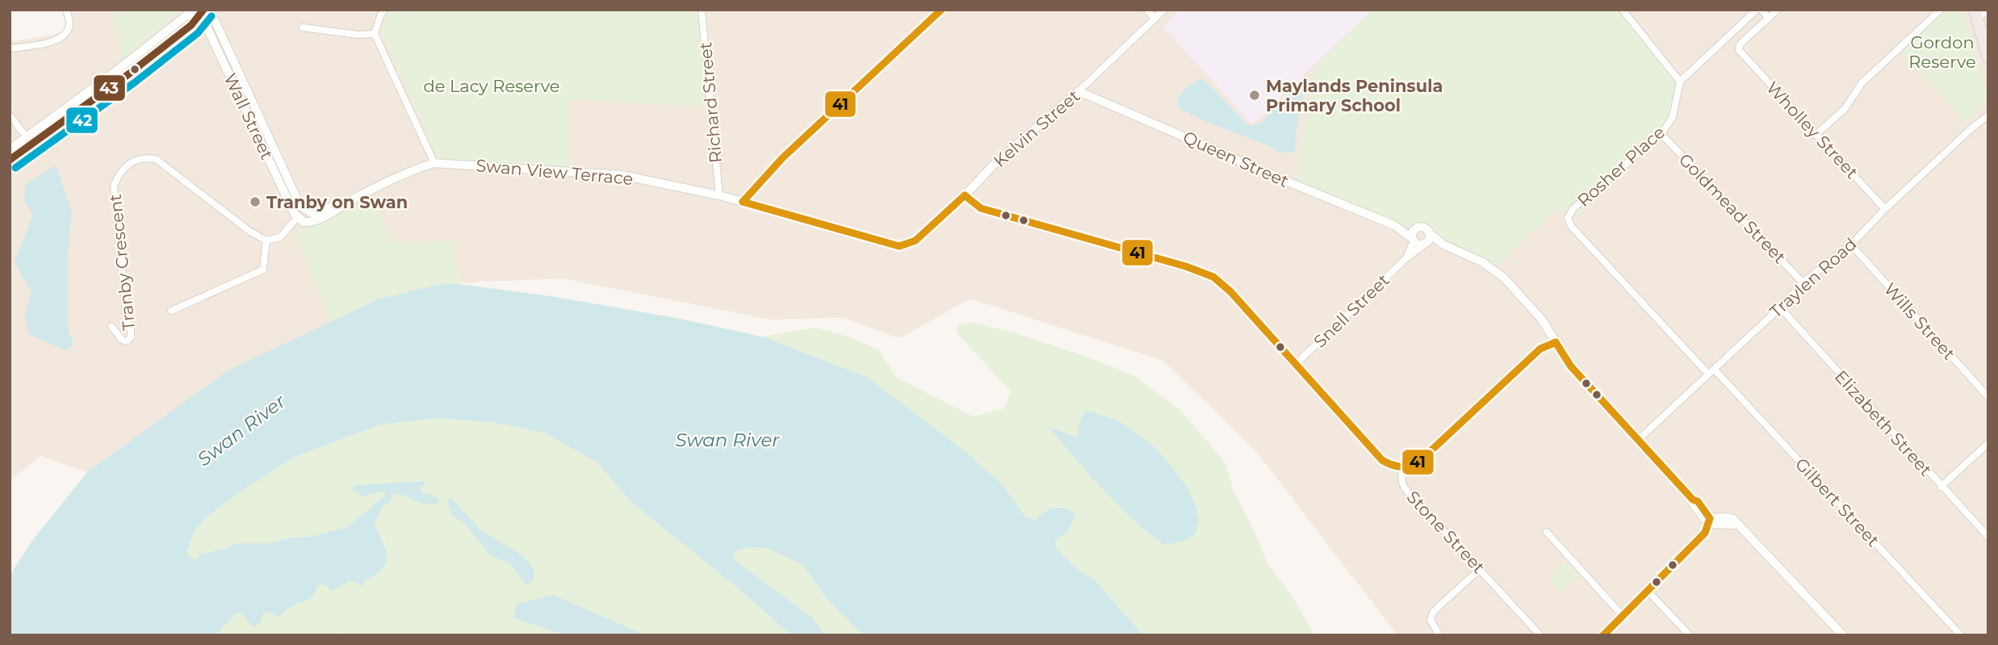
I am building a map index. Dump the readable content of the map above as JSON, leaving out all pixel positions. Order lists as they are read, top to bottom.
{
  "streets": {
    "street": [
      "Richard Street",
      "Wall Street",
      "Kelvin Street",
      "Wholley Street",
      "Queen Street",
      "Rosher Place",
      "Swan View Terrace",
      "Goldmead Street",
      "Tranby Crescent",
      "Traylen Road",
      "Snell Street",
      "Wills Street",
      "Elizabeth Street",
      "Gilbert Street",
      "Stone Street"
    ]
  },
  "crossings": [
    ["Richard Street", "Swan View Terrace"],
    ["Wall Street", "Swan View Terrace"],
    ["Kelvin Street", "Queen Street"],
    ["Kelvin Street", "Swan View Terrace"],
    ["Kelvin Street", "Stone Street"],
    ["Wholley Street", "Traylen Road"],
    ["Queen Street", "Snell Street"],
    ["Rosher Place", "Goldmead Street"],
    ["Rosher Place", "Gilbert Street"],
    ["Goldmead Street", "Traylen Road"],
    ["Traylen Road", "Wills Street"],
    ["Traylen Road", "Elizabeth Street"],
    ["Traylen Road", "Gilbert Street"],
    ["Snell Street", "Stone Street"]
  ],
  "water": ["Swan River"],
  "parks": ["Gordon Reserve", "de Lacy Reserve"],
  "places": ["Maylands Peninsula Primary School", "Tranby on Swan"],
  "lines": ["transit line 41", "transit line 43", "transit line 42"]
}
